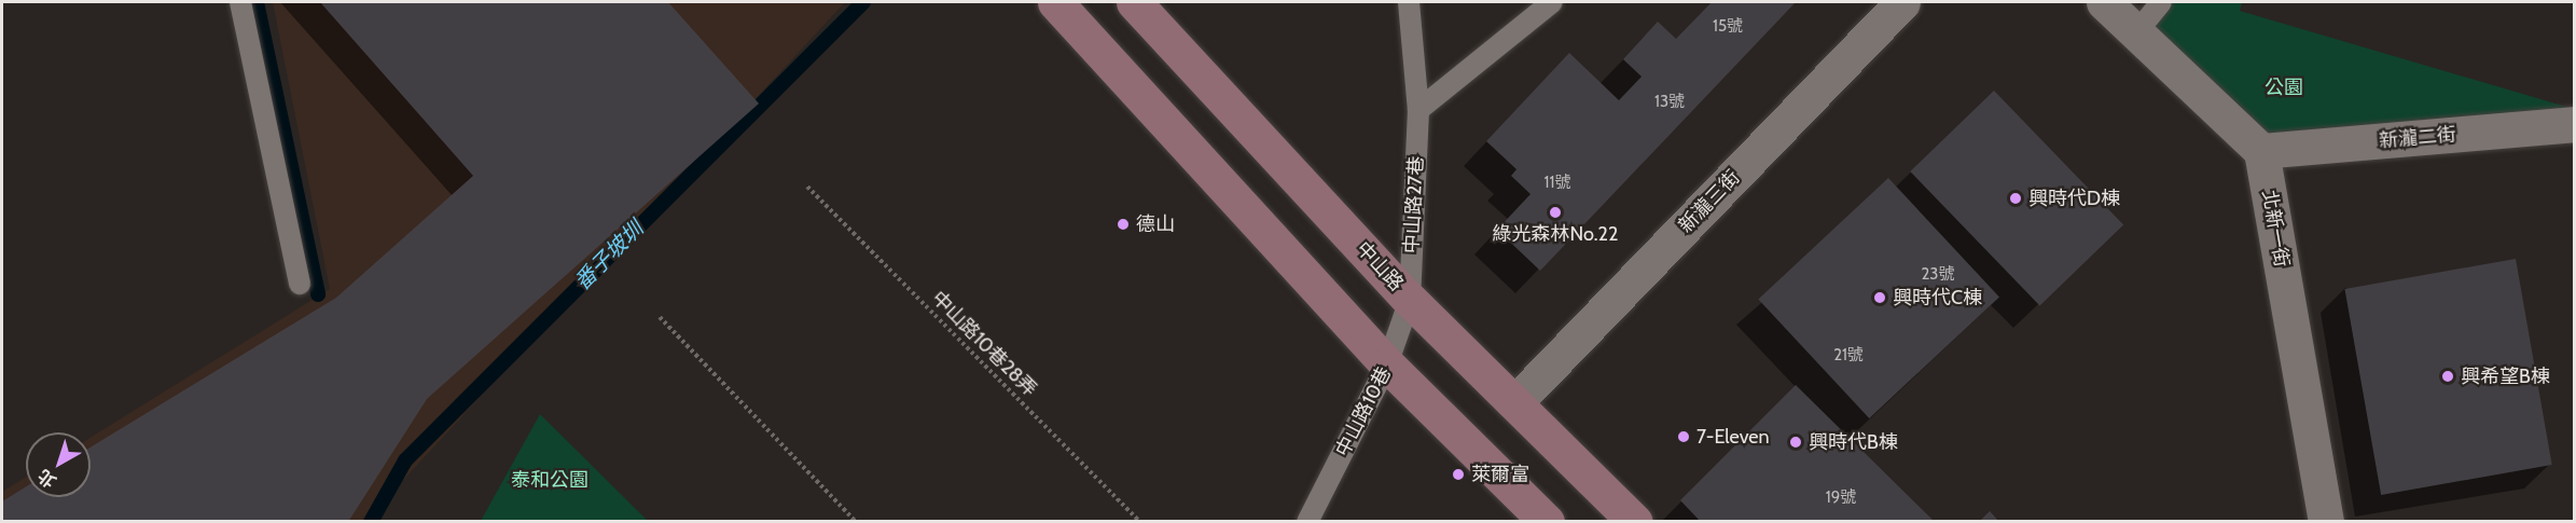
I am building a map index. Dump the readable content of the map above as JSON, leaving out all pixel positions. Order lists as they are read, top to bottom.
{
  "streets": {
    "main road": ["中山路"],
    "street": ["新瀧二街", "新瀧三街", "北新一街"],
    "lane": ["中山路27巷", "中山路10巷"],
    "path": ["中山路10巷28弄"]
  },
  "crossings": [
    ["新瀧二街", "北新一街"],
    ["新瀧三街", "中山路"],
    ["中山路27巷", "中山路"],
    ["中山路27巷", "中山路10巷"],
    ["中山路", "中山路10巷"]
  ],
  "water": ["番子坡圳"],
  "parks": ["公園", "泰和公園"],
  "places": [
    "興時代D棟",
    "綠光森林No.22",
    "德山",
    "興時代C棟",
    "興希望B棟",
    "7-Eleven",
    "興時代B棟",
    "萊爾富"
  ],
  "house_numbers": [
    "15號",
    "13號",
    "11號",
    "23號",
    "21號",
    "19號"
  ],
  "north": "bottom left"
}
